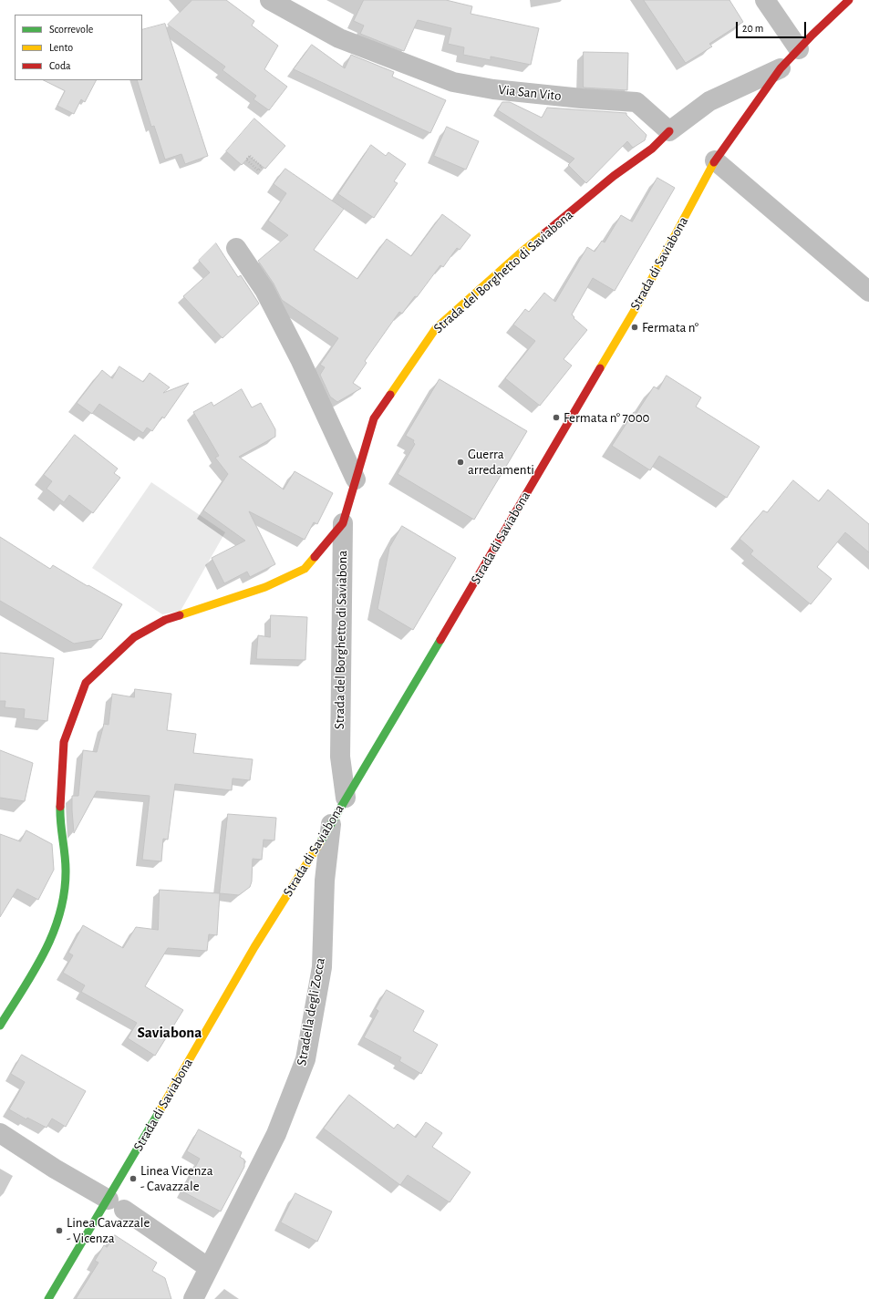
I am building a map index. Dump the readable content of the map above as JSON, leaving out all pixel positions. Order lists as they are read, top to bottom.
{
  "streets": {
    "street": [
      "Via San Vito",
      "Strada di Saviabona",
      "Strada del Borghetto di Saviabona",
      "Stradella degli Zocca"
    ]
  },
  "crossings": [
    ["Via San Vito", "Strada del Borghetto di Saviabona"],
    ["Strada di Saviabona", "Strada del Borghetto di Saviabona"],
    ["Strada di Saviabona", "Stradella degli Zocca"]
  ],
  "districts": ["Saviabona"],
  "places": [
    "Fermata n°",
    "Fermata n° 7000",
    "Guerra arredamenti",
    "Linea Vicenza - Cavazzale",
    "Linea Cavazzale - Vicenza"
  ],
  "legend": ["Scorrevole", "Lento", "Coda"],
  "scale_bar": "20 m"
}
